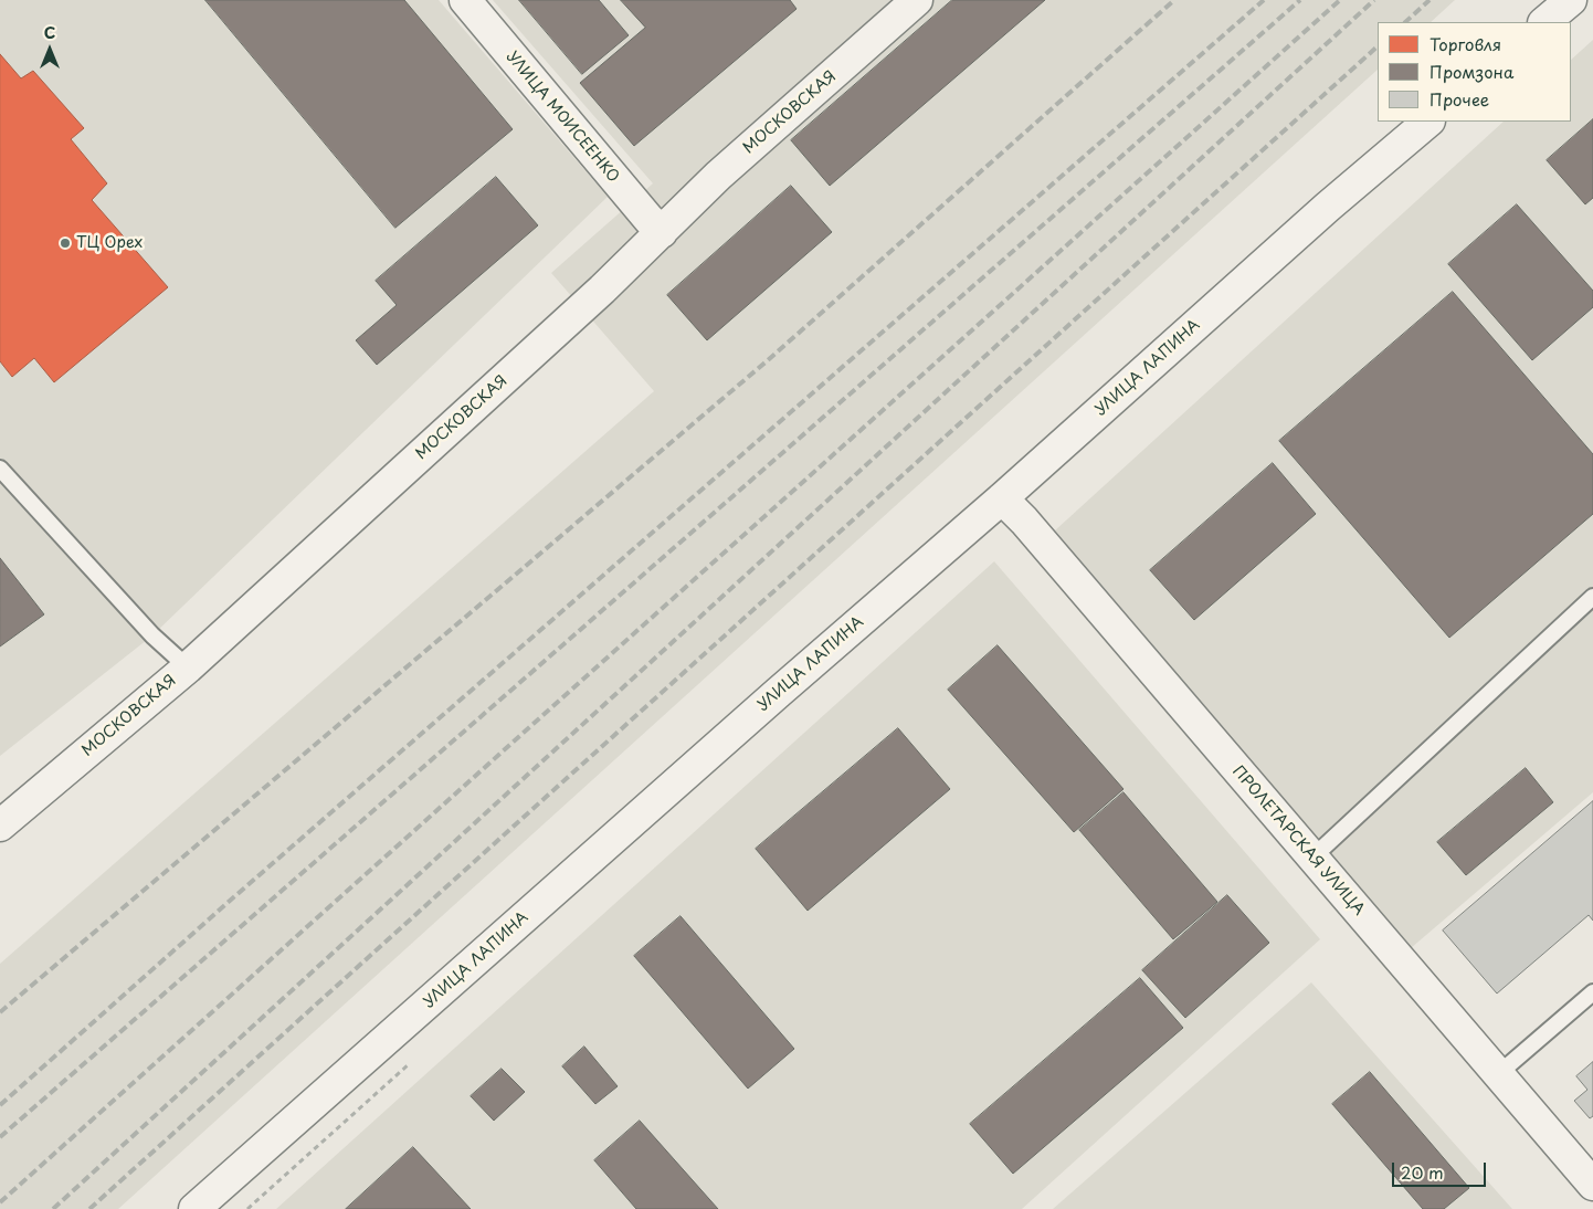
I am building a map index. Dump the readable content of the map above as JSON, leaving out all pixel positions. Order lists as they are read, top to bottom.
{
  "streets": {
    "street": [
      "МОСКОВСКАЯ",
      "УЛИЦА МОИСЕЕНКО",
      "УЛИЦА ЛАПИНА",
      "ПРОЛЕТАРСКАЯ УЛИЦА"
    ]
  },
  "crossings": [
    ["МОСКОВСКАЯ", "УЛИЦА МОИСЕЕНКО"],
    ["УЛИЦА ЛАПИНА", "ПРОЛЕТАРСКАЯ УЛИЦА"]
  ],
  "places": ["ТЦ Орех"],
  "legend": ["Торговля", "Промзона", "Прочее"],
  "scale_bar": "20 m",
  "north": "top"
}
